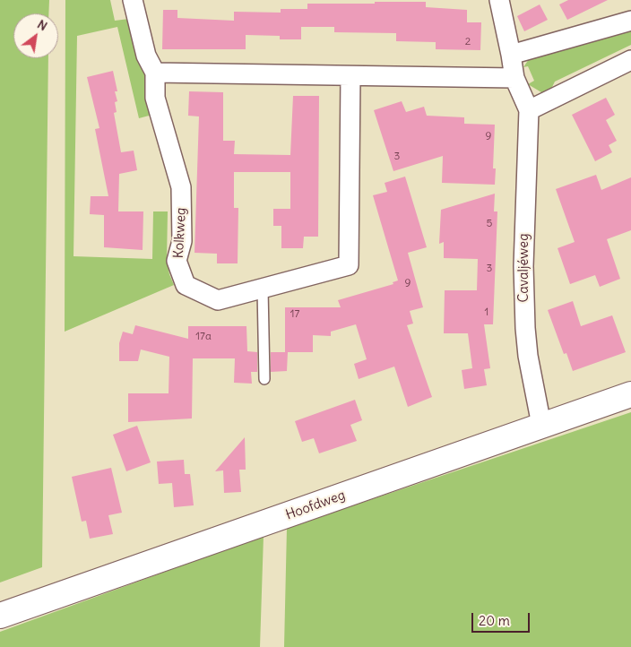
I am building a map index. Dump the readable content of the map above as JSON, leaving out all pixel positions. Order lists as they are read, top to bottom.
{
  "streets": {
    "street": ["Kolkweg", "Cavaljéweg", "Hoofdweg"]
  },
  "crossings": [
    ["Cavaljéweg", "Hoofdweg"]
  ],
  "house_numbers": [
    "2",
    "9",
    "3",
    "5",
    "3",
    "9",
    "1",
    "17",
    "17a"
  ],
  "scale_bar": "20 m",
  "north": "top right"
}
